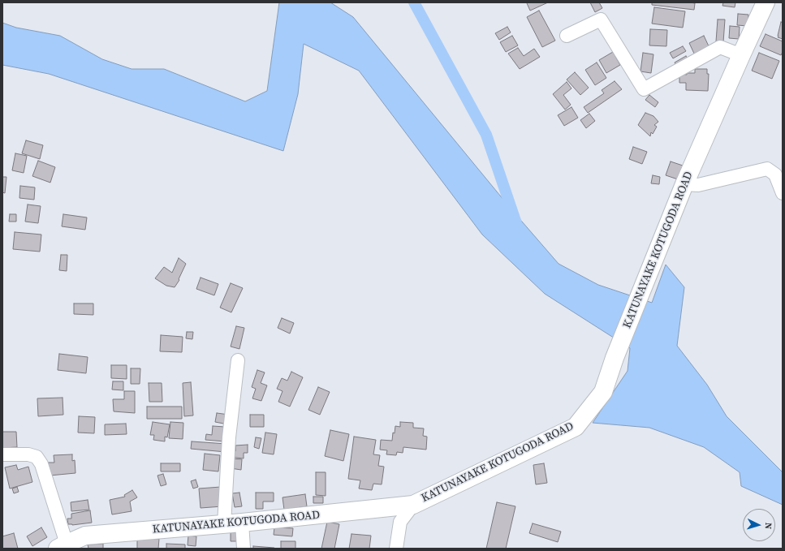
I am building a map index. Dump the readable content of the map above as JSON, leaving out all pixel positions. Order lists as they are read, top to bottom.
{
  "streets": {
    "main road": ["KATUNAYAKE KOTUGODA ROAD"]
  },
  "north": "right"
}
